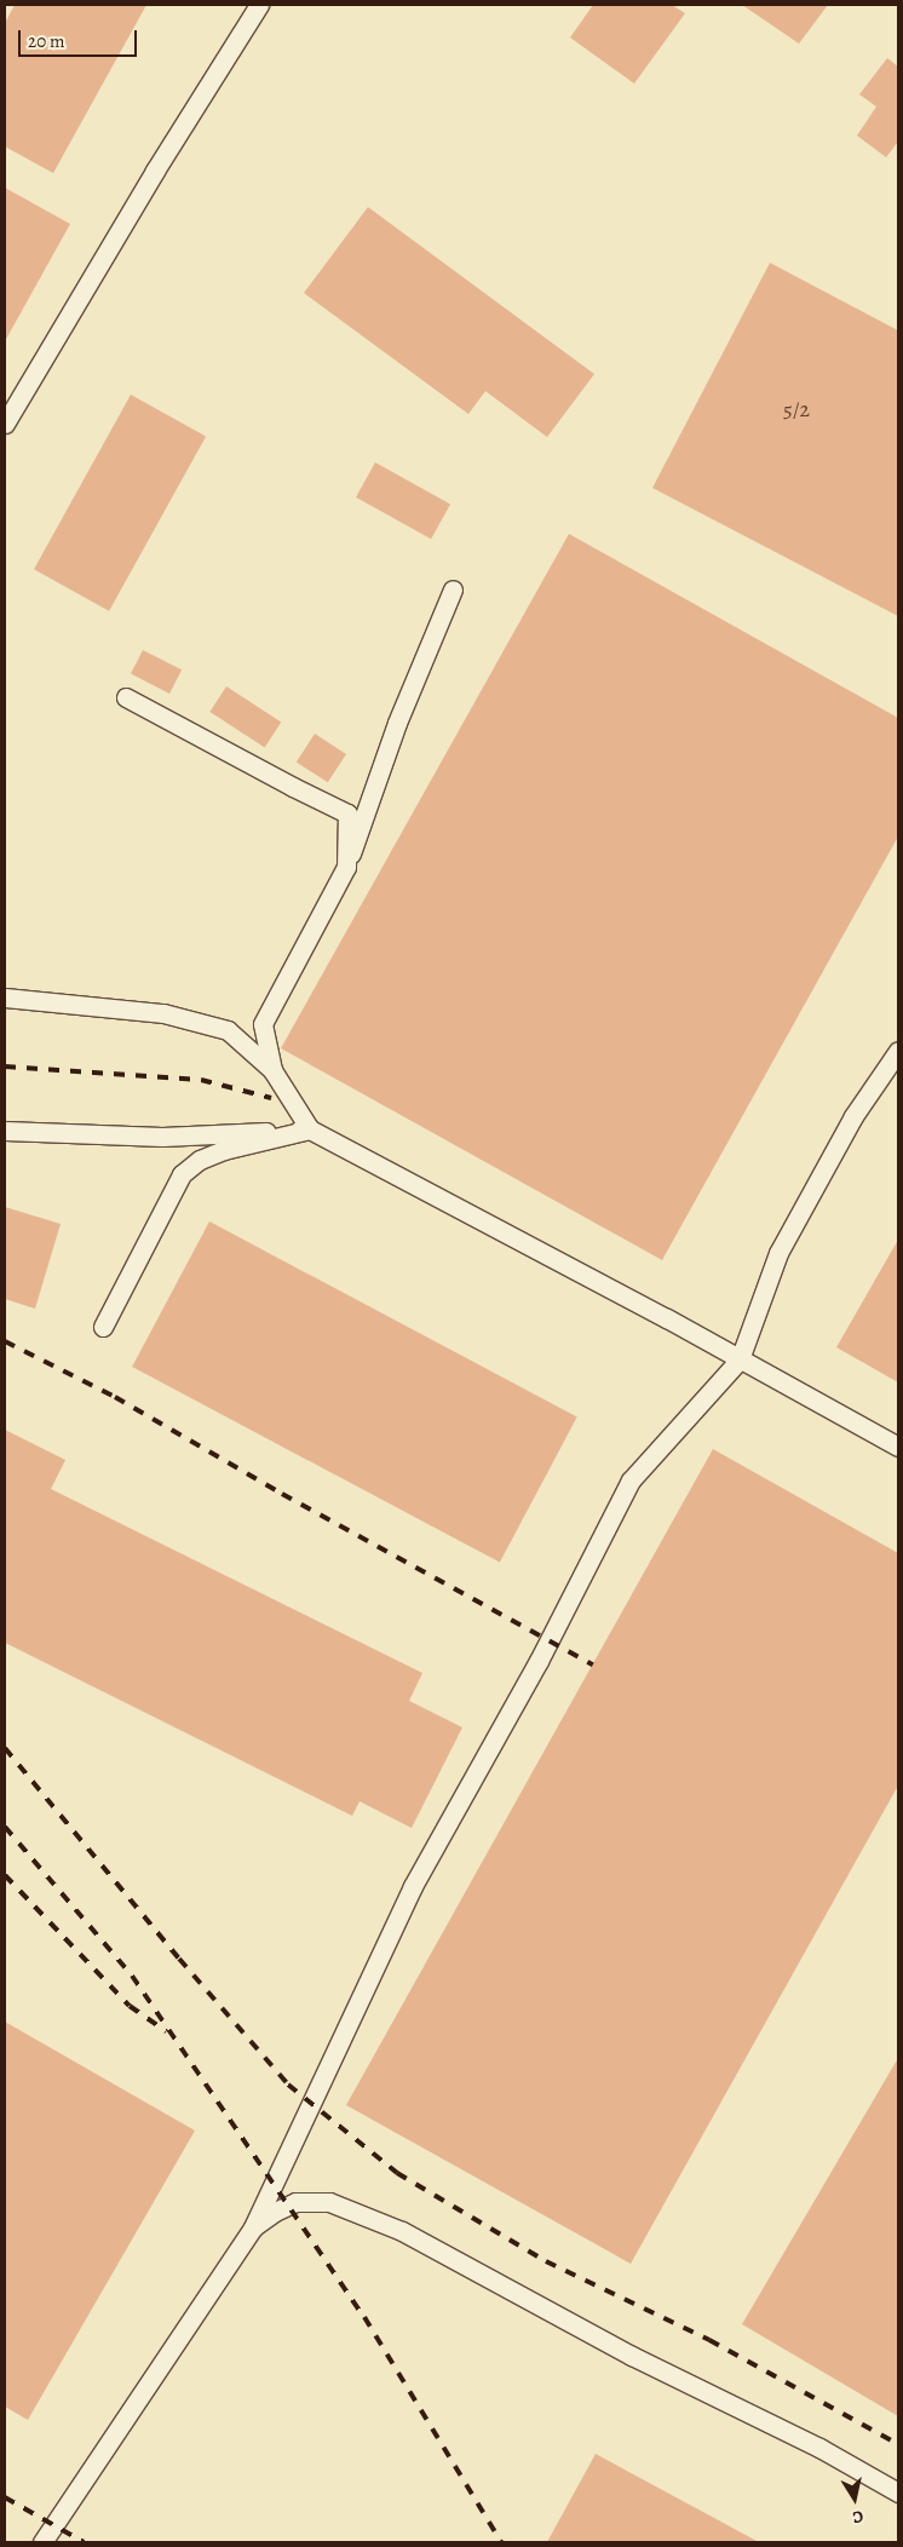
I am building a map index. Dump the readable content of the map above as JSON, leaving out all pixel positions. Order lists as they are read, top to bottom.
{
  "house_numbers": ["5/2"],
  "scale_bar": "20 m",
  "north": "bottom"
}
